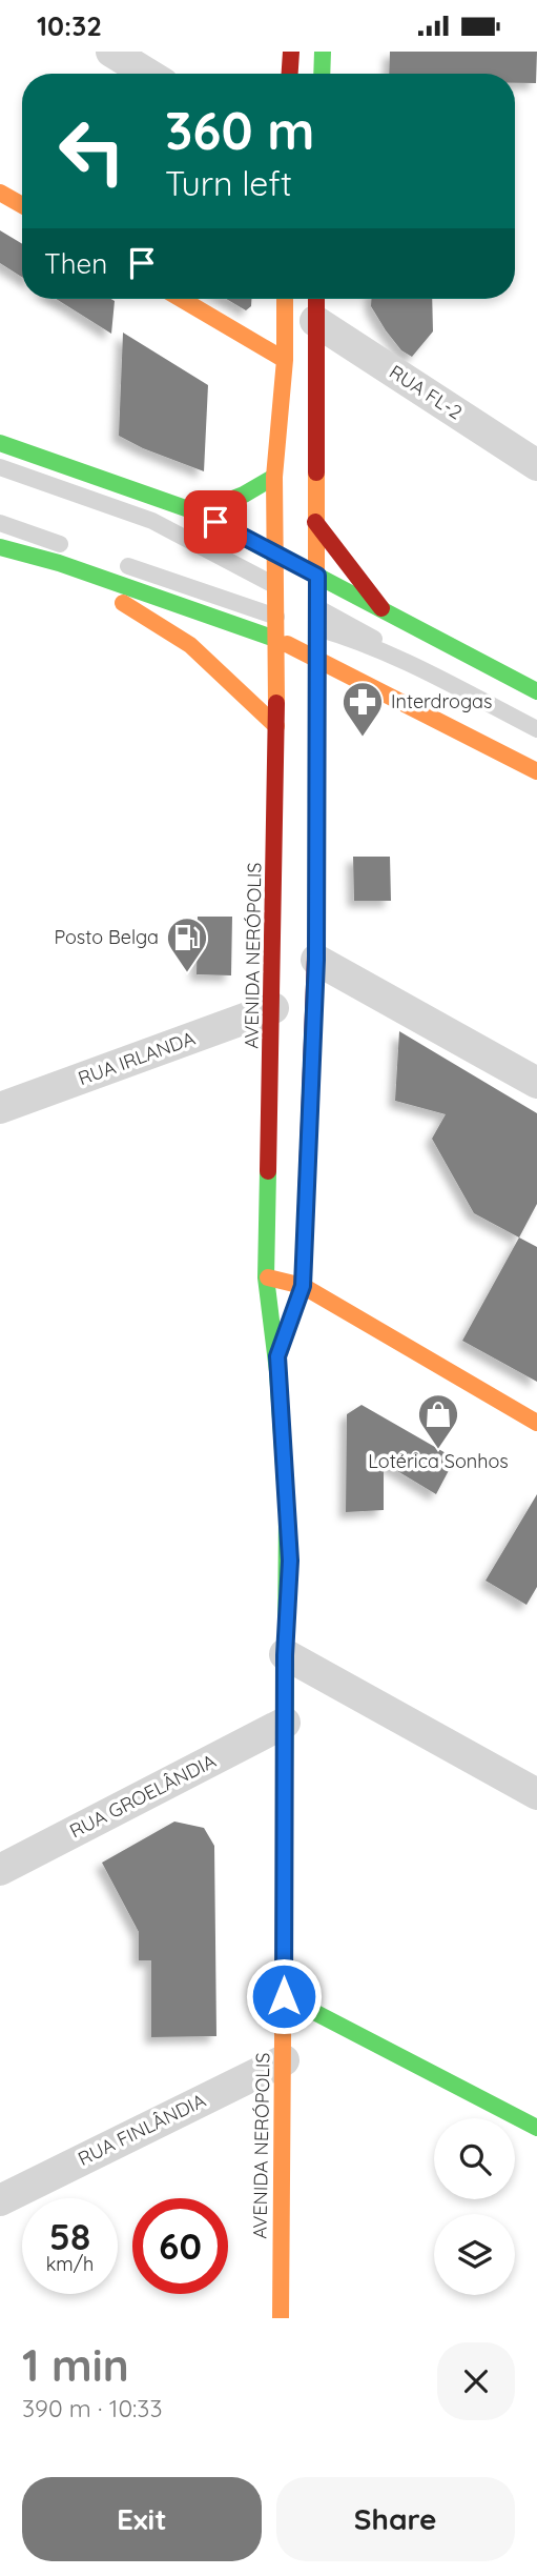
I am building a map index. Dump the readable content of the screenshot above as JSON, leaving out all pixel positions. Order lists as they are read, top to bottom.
{
  "streets": {
    "main road": ["AVENIDA NERÓPOLIS"],
    "street": [
      "RUA FL-2",
      "RUA IRLANDA",
      "RUA GROELÂNDIA",
      "RUA FINLÂNDIA"
    ]
  },
  "crossings": [
    ["RUA FL-2", "AVENIDA NERÓPOLIS"],
    ["AVENIDA NERÓPOLIS", "RUA IRLANDA"],
    ["AVENIDA NERÓPOLIS", "RUA GROELÂNDIA"],
    ["AVENIDA NERÓPOLIS", "RUA FINLÂNDIA"]
  ],
  "places": {
    "pharmacy": ["Interdrogas"],
    "fuel station": ["Posto Belga"],
    "shop": ["Lotérica Sonhos"]
  },
  "page": {
    "status": "10:32",
    "turn": ["360 m", "Turn left"],
    "then": "Then",
    "speed": "58 km/h",
    "limit": "60",
    "heading": ["1 min", "390 m · 10:33"],
    "buttons": ["Exit", "Share"]
  }
}
